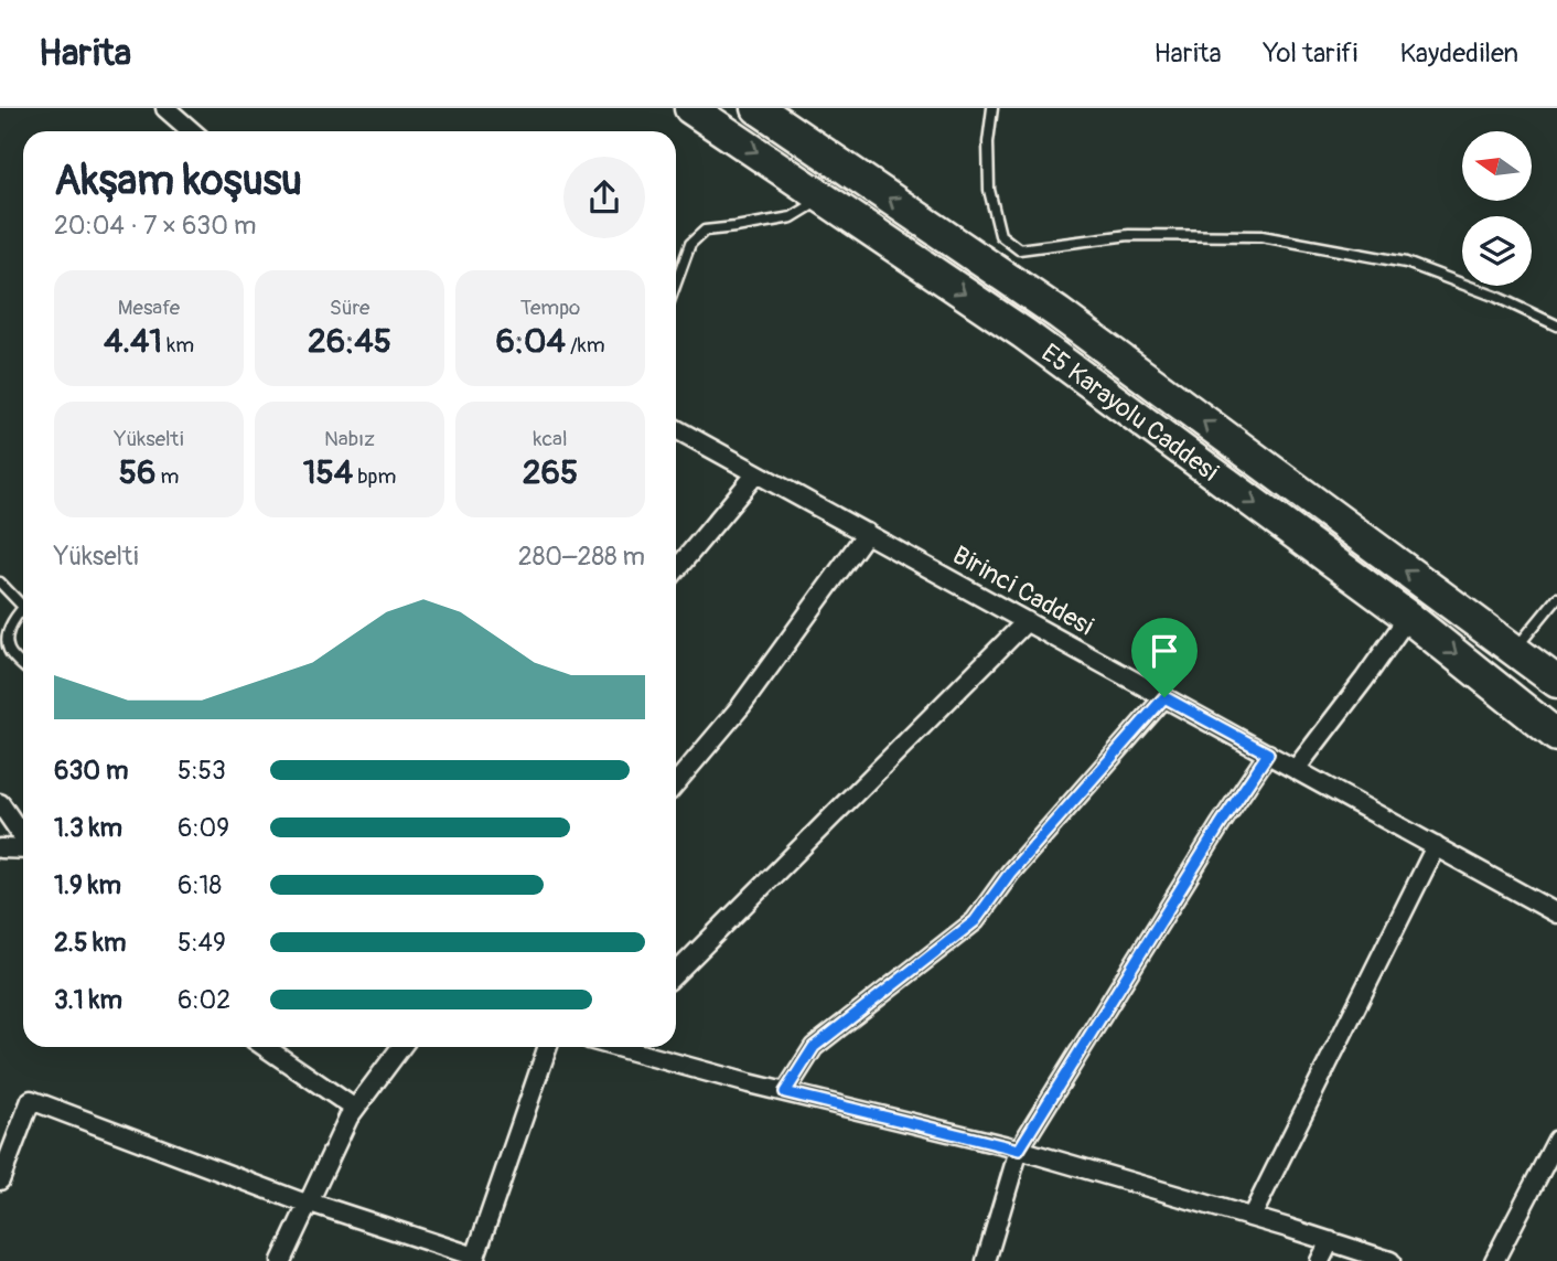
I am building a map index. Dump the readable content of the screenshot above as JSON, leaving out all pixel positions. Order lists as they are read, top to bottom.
{
  "streets": {
    "highway": ["E5 Karayolu Caddesi"],
    "street": ["Birinci Caddesi"]
  },
  "north": "left",
  "page": {
    "header": "Harita",
    "nav": ["Harita", "Yol tarifi", "Kaydedilen"],
    "heading": ["Akşam koşusu", "20:04 · 7 × 630 m"],
    "stats": [
      ["Mesafe", "4.41 km"],
      ["Süre", "26:45"],
      ["Tempo", "6:04 /km"],
      ["Yükselti", "56 m"],
      ["Nabız", "154 bpm"],
      ["kcal", "265"]
    ],
    "chart": ["Yükselti", "280–288 m"],
    "list": [
      {
        "name": "630 m",
        "note": "5:53"
      },
      {
        "name": "1.3 km",
        "note": "6:09"
      },
      {
        "name": "1.9 km",
        "note": "6:18"
      },
      {
        "name": "2.5 km",
        "note": "5:49"
      },
      {
        "name": "3.1 km",
        "note": "6:02"
      }
    ]
  }
}
